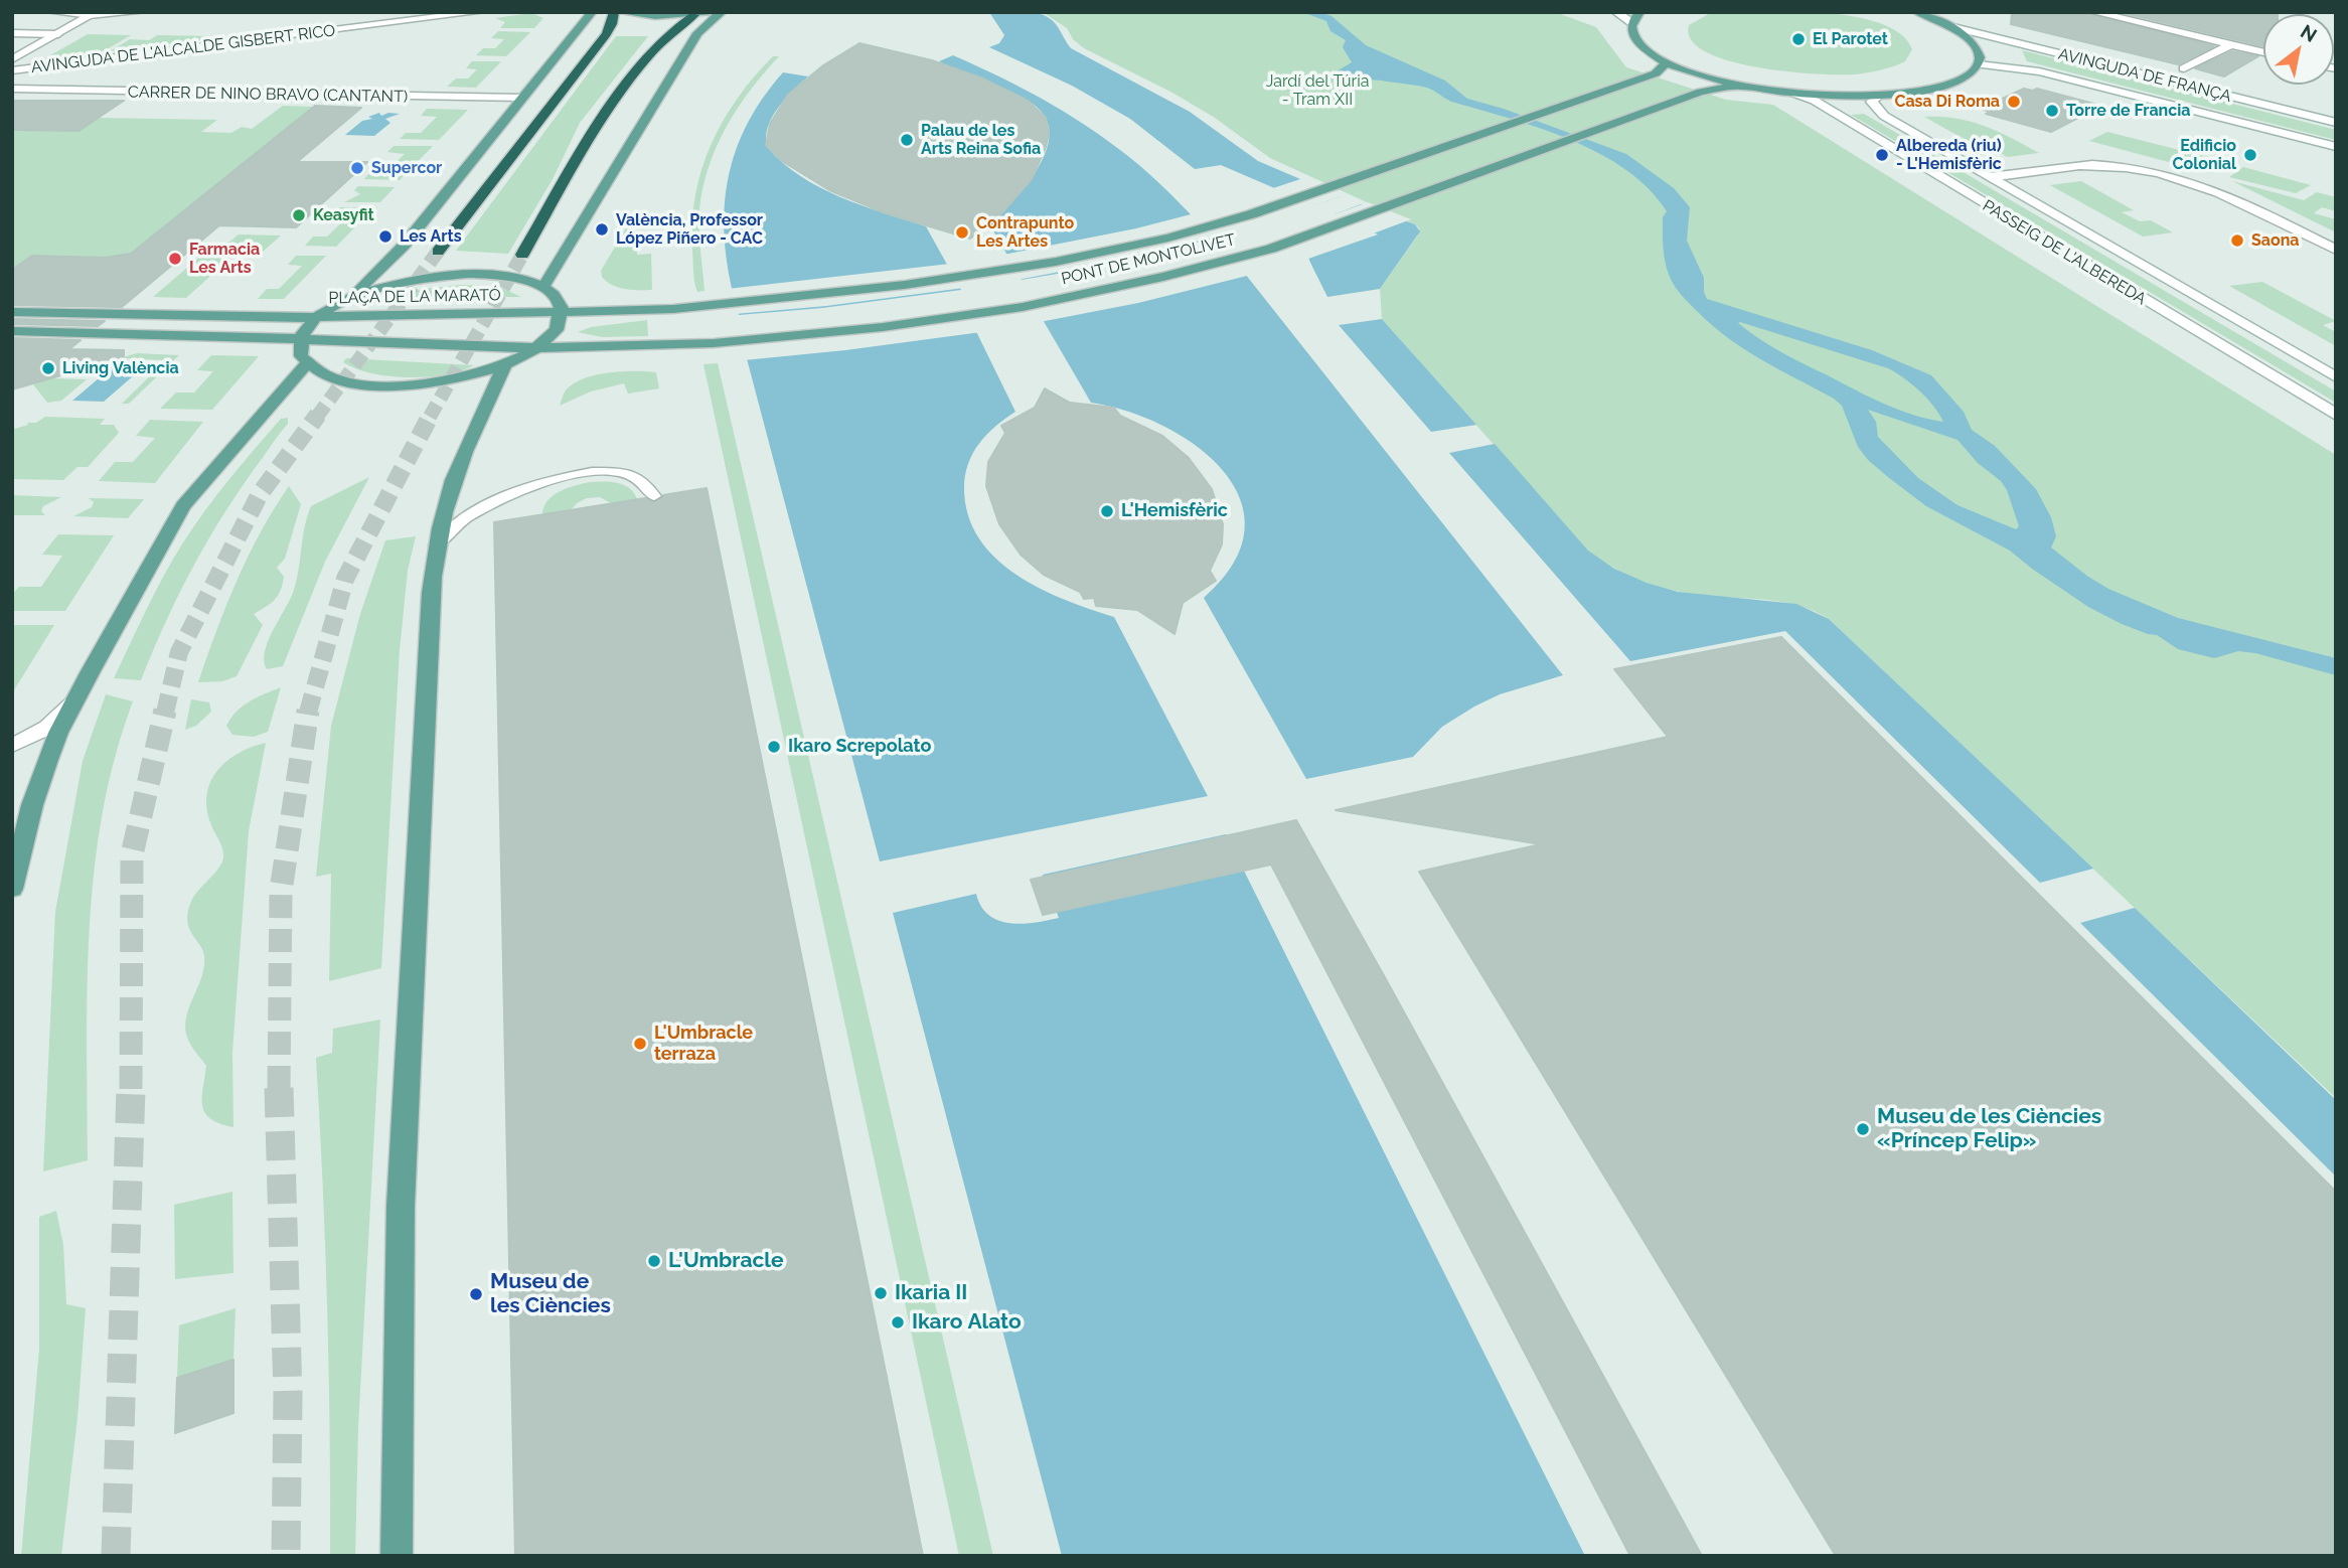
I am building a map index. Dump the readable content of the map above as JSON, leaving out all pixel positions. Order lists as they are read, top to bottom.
{
  "streets": {
    "main road": [
      "AVINGUDA DE L'ALCALDE GISBERT RICO",
      "AVINGUDA DE FRANÇA",
      "CARRER DE NINO BRAVO (CANTANT)",
      "PASSEIG DE L'ALBEREDA",
      "PONT DE MONTOLIVET",
      "PLAÇA DE LA MARATÓ"
    ]
  },
  "crossings": [
    ["PONT DE MONTOLIVET", "PLAÇA DE LA MARATÓ"]
  ],
  "parks": ["Jardí del Túria - Tram XII"],
  "places": [
    "El Parotet",
    "Casa Di Roma",
    "Torre de Francia",
    "Palau de les Arts Reina Sofia",
    "Albereda (riu) - L'Hemisfèric",
    "Edificio Colonial",
    "Supercor",
    "Keasyfit",
    "València, Professor López Piñero - CAC",
    "Contrapunto Les Artes",
    "Les Arts",
    "Saona",
    "Farmacia Les Arts",
    "Living València",
    "L'Hemisfèric",
    "Ikaro Screpolato",
    "L'Umbracle terraza",
    "Museu de les Ciències «Príncep Felip»",
    "L'Umbracle",
    "Ikaria II",
    "Museu de les Ciències",
    "Ikaro Alato"
  ],
  "north": "top right"
}
